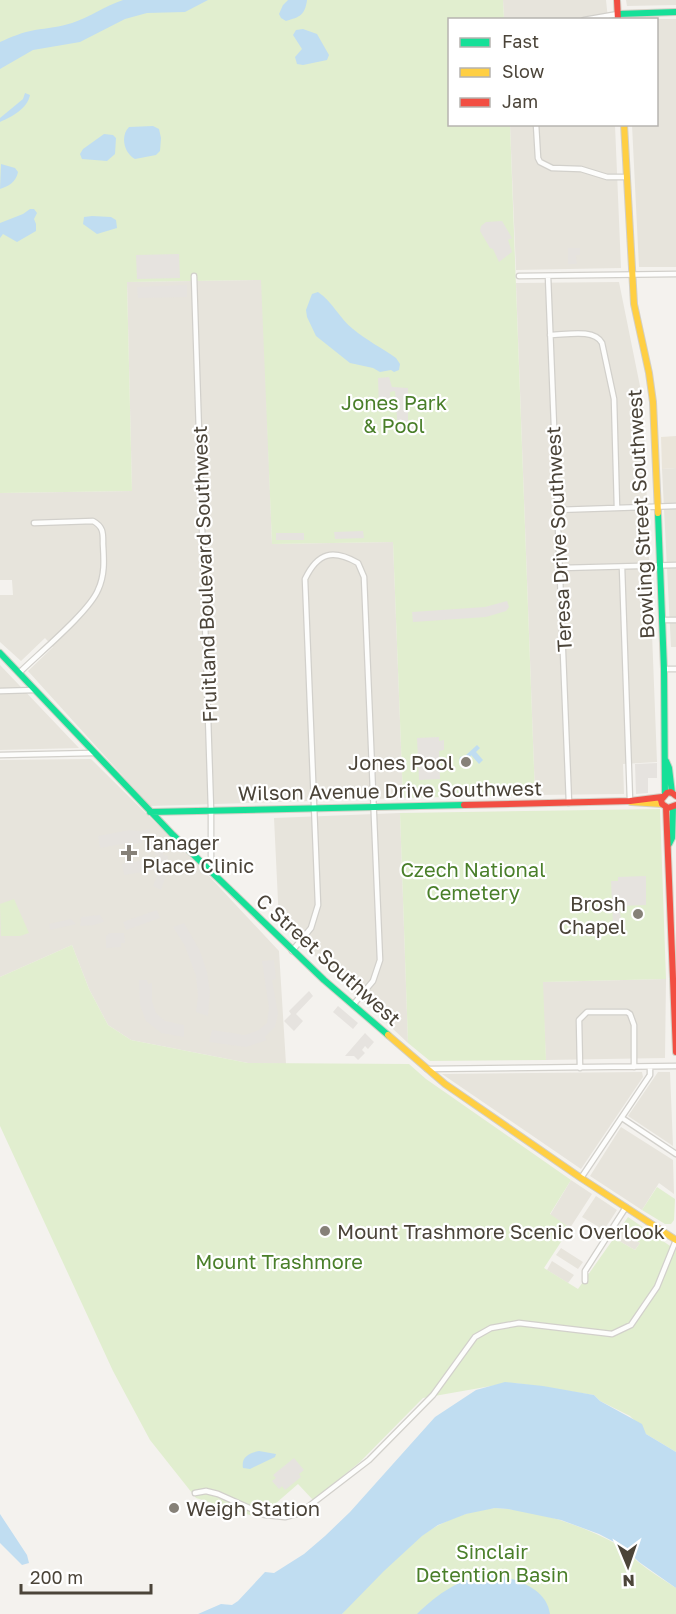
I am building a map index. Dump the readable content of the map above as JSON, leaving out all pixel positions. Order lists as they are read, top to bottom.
{
  "streets": {
    "main road": ["Bowling Street Southwest", "Wilson Avenue Drive Southwest", "C Street Southwest"],
    "street": ["Teresa Drive Southwest", "Fruitland Boulevard Southwest"]
  },
  "crossings": [
    ["Bowling Street Southwest", "Wilson Avenue Drive Southwest"],
    ["Teresa Drive Southwest", "Wilson Avenue Drive Southwest"],
    ["Fruitland Boulevard Southwest", "Wilson Avenue Drive Southwest"],
    ["Fruitland Boulevard Southwest", "C Street Southwest"],
    ["Wilson Avenue Drive Southwest", "C Street Southwest"]
  ],
  "parks": [
    "Jones Park & Pool",
    "Czech National Cemetery",
    "Mount Trashmore",
    "Sinclair Detention Basin"
  ],
  "places": {
    "other": [
      "Jones Pool",
      "Brosh Chapel",
      "Mount Trashmore Scenic Overlook",
      "Weigh Station"
    ],
    "health": ["Tanager Place Clinic"]
  },
  "legend": ["Fast", "Slow", "Jam"],
  "scale_bar": "200 m",
  "north": "bottom"
}
